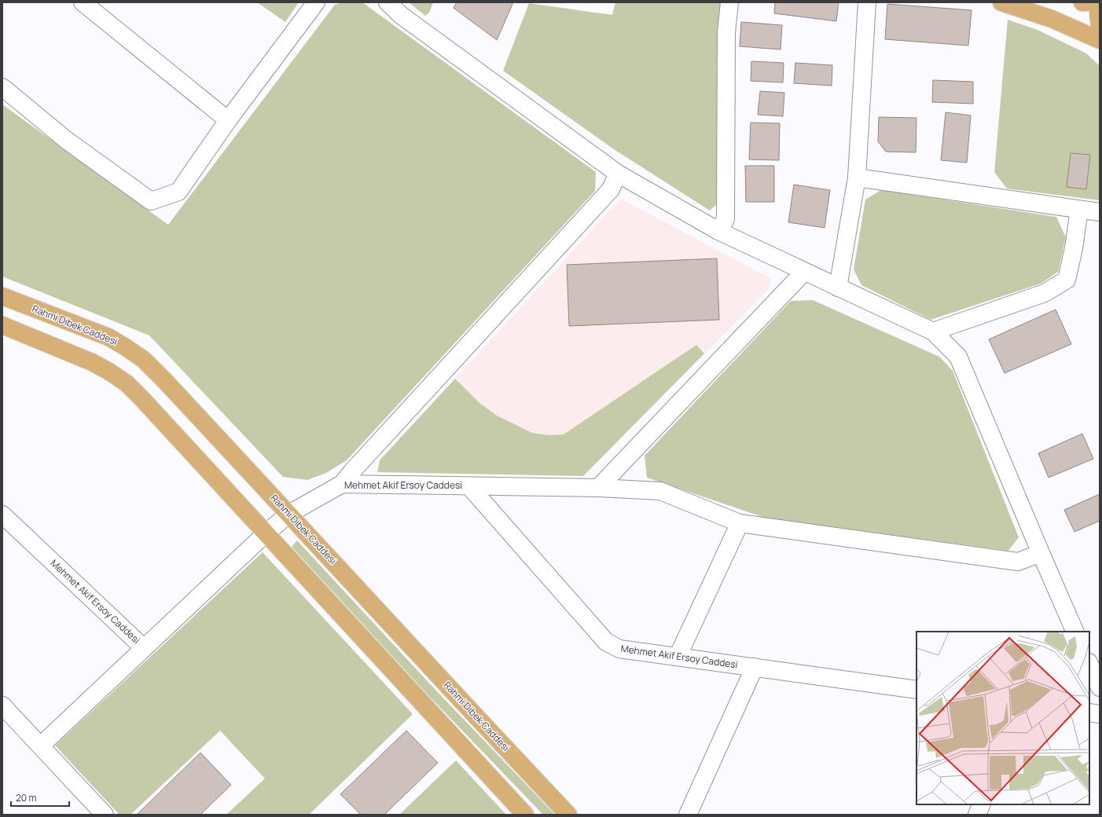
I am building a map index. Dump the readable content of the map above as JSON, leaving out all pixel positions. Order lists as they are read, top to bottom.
{
  "streets": {
    "main road": ["Rahmi Dibek Caddesi"],
    "street": ["Mehmet Akif Ersoy Caddesi"]
  },
  "crossings": [
    ["Rahmi Dibek Caddesi", "Mehmet Akif Ersoy Caddesi"]
  ],
  "scale_bar": "20 m"
}
